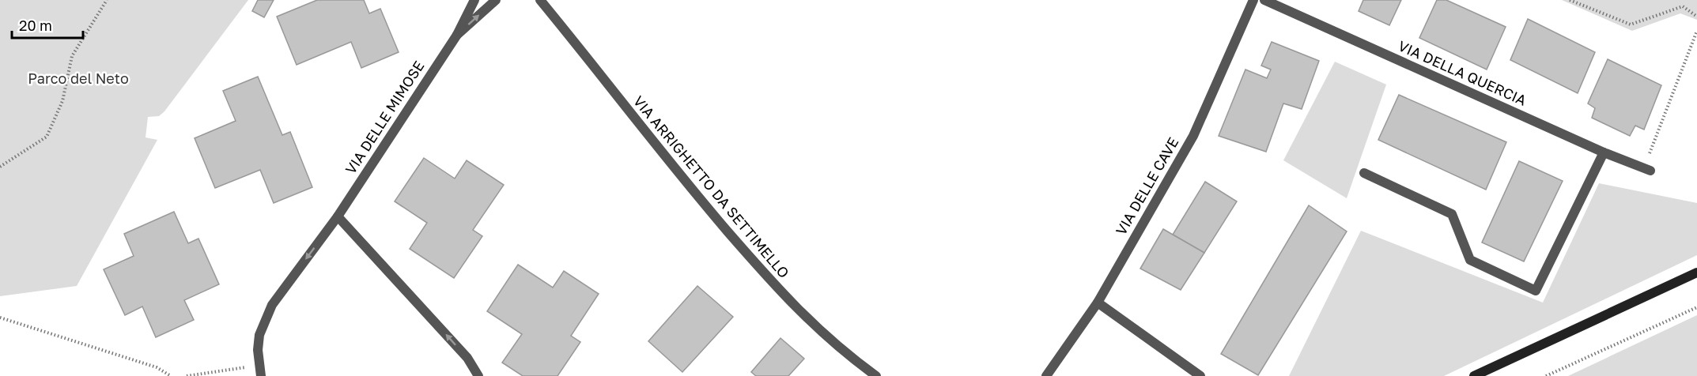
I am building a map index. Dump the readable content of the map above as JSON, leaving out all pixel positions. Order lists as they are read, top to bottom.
{
  "streets": {
    "street": [
      "VIA DELLA QUERCIA",
      "VIA DELLE MIMOSE",
      "VIA DELLE CAVE",
      "VIA ARRIGHETTO DA SETTIMELLO"
    ]
  },
  "parks": ["Parco del Neto"],
  "scale_bar": "20 m"
}
